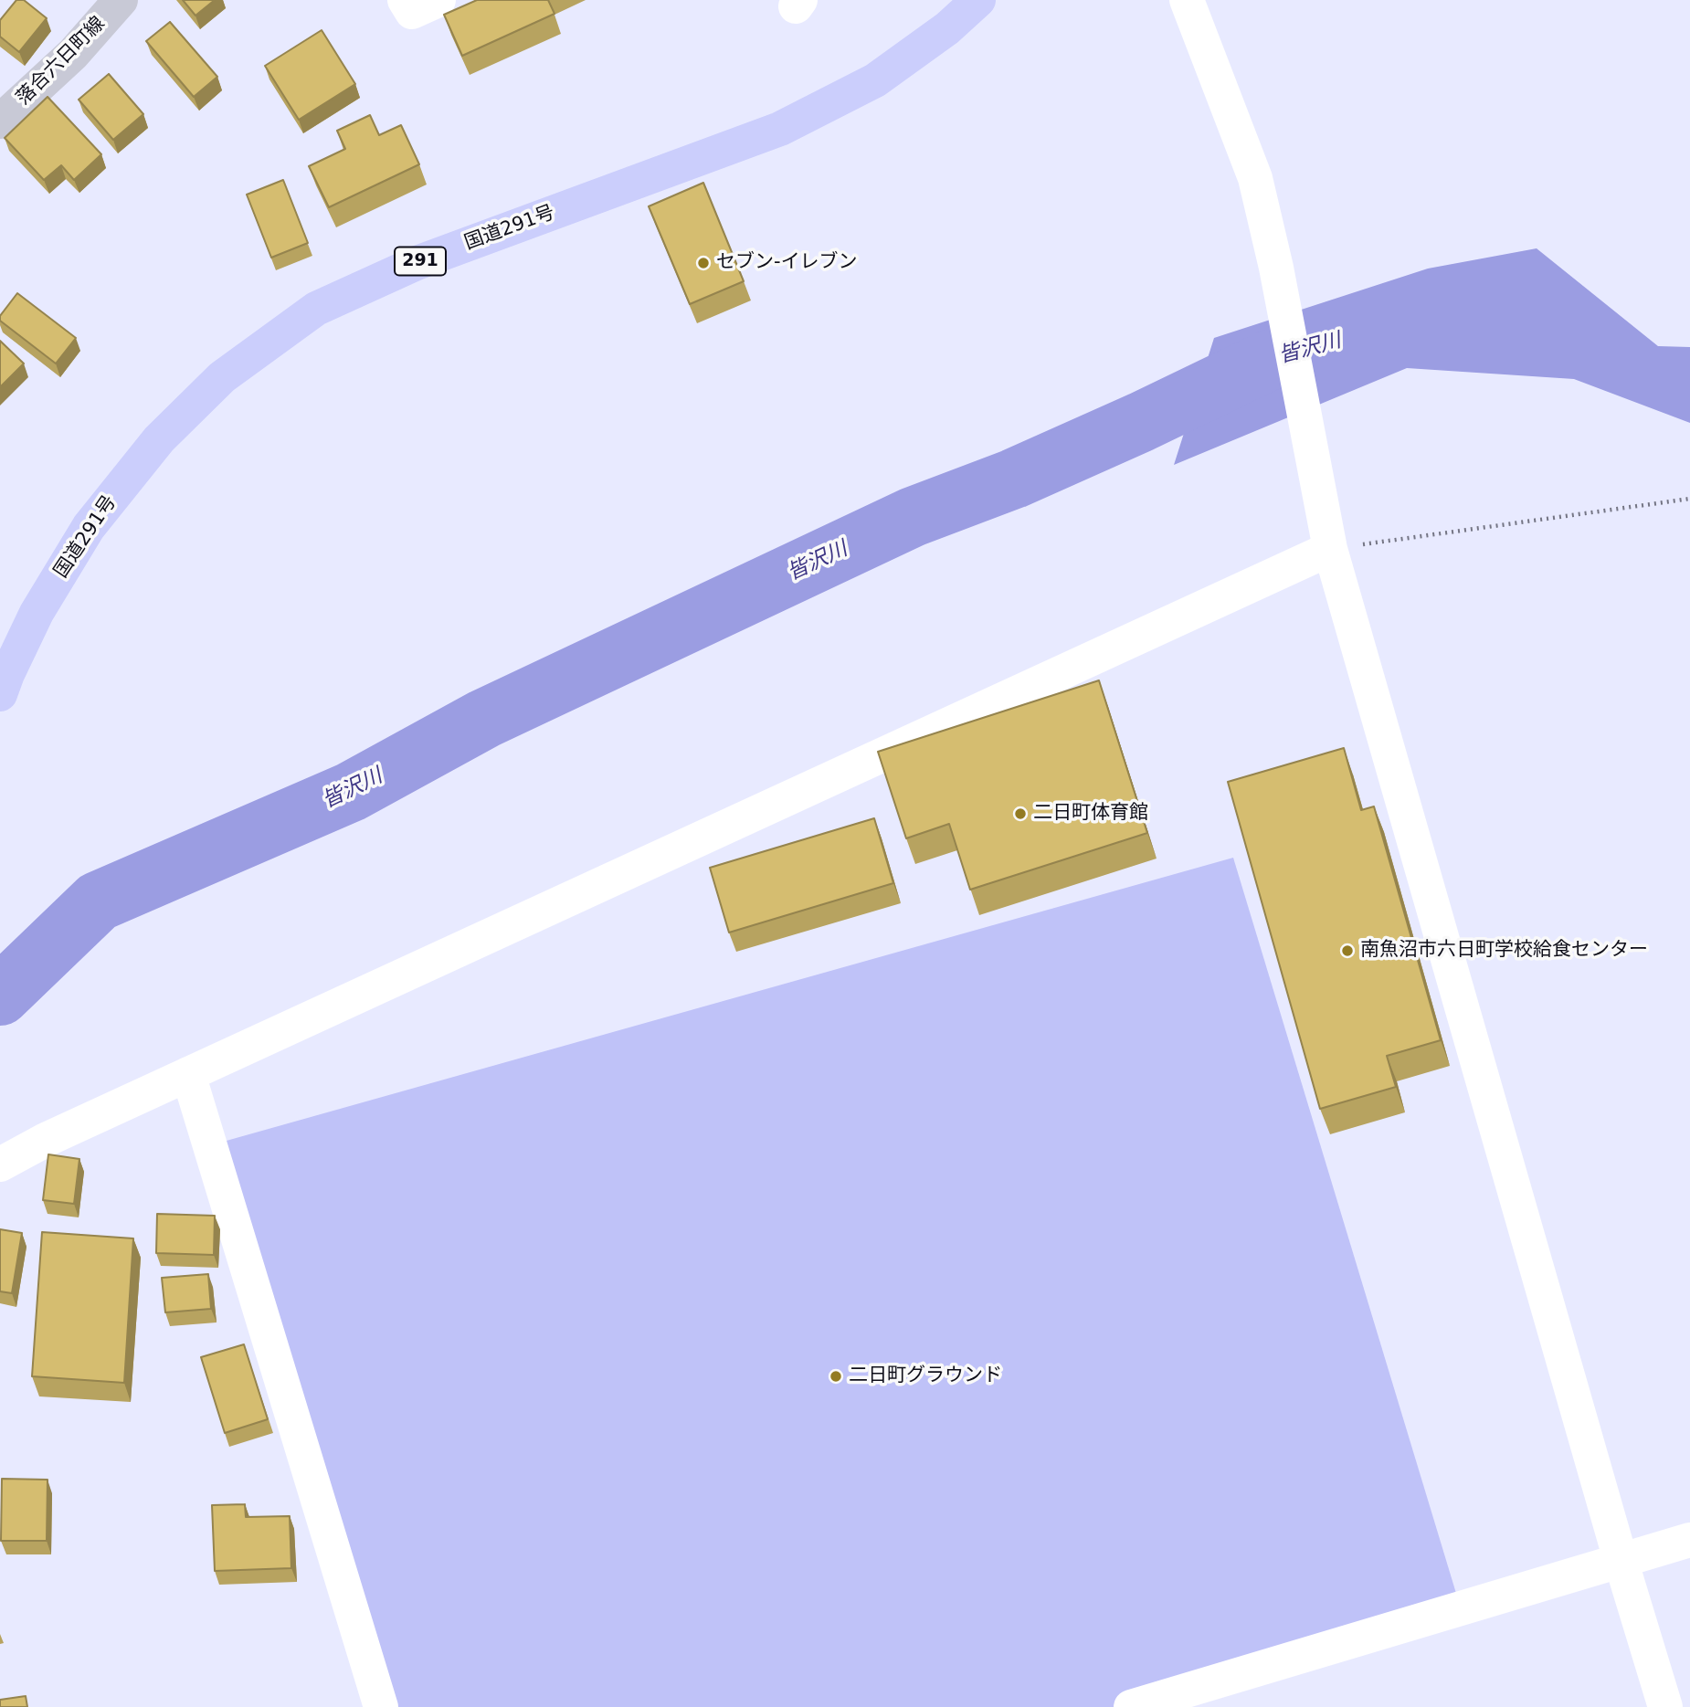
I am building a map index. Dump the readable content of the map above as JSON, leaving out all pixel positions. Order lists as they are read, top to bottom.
{
  "streets": {
    "highway": ["国道291号", "291"],
    "main road": ["落合六日町線"]
  },
  "water": ["皆沢川"],
  "places": [
    "セブン-イレブン",
    "二日町体育館",
    "南魚沼市六日町学校給食センター",
    "二日町グラウンド"
  ]
}
